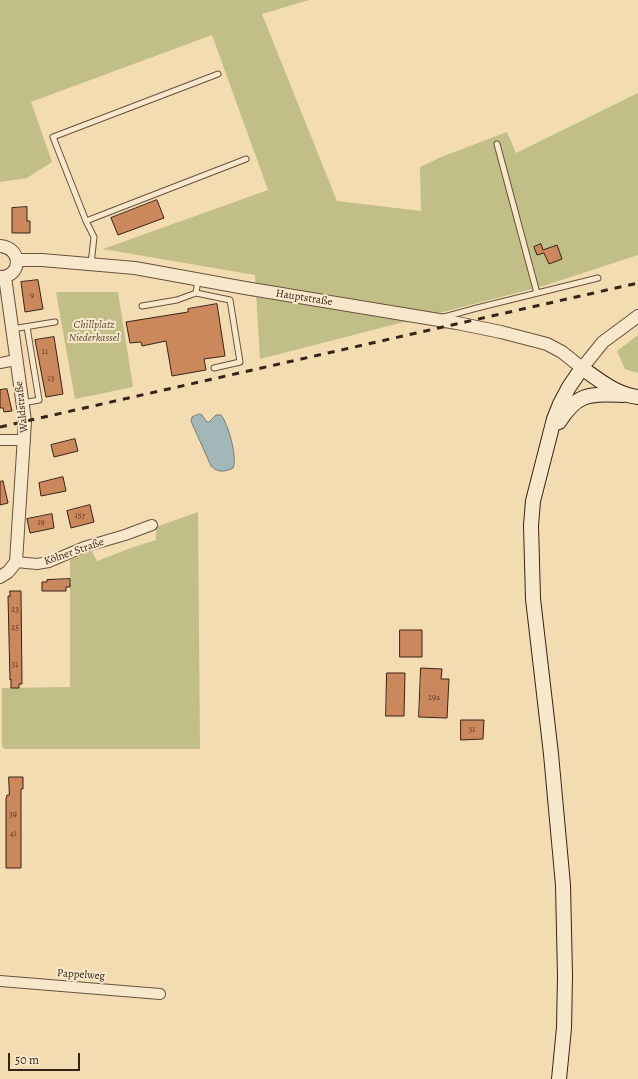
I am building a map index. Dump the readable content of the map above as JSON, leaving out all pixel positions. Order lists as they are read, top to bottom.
{
  "streets": {
    "street": [
      "Hauptstraße",
      "Waldstraße",
      "Kölner Straße",
      "Pappelweg"
    ]
  },
  "crossings": [
    ["Waldstraße", "Kölner Straße"]
  ],
  "parks": ["Chillplatz Niederkassel"],
  "house_numbers": [
    "9",
    "11",
    "13",
    "157",
    "19",
    "23",
    "25",
    "31",
    "29a",
    "31",
    "39",
    "41"
  ],
  "scale_bar": "50 m"
}
